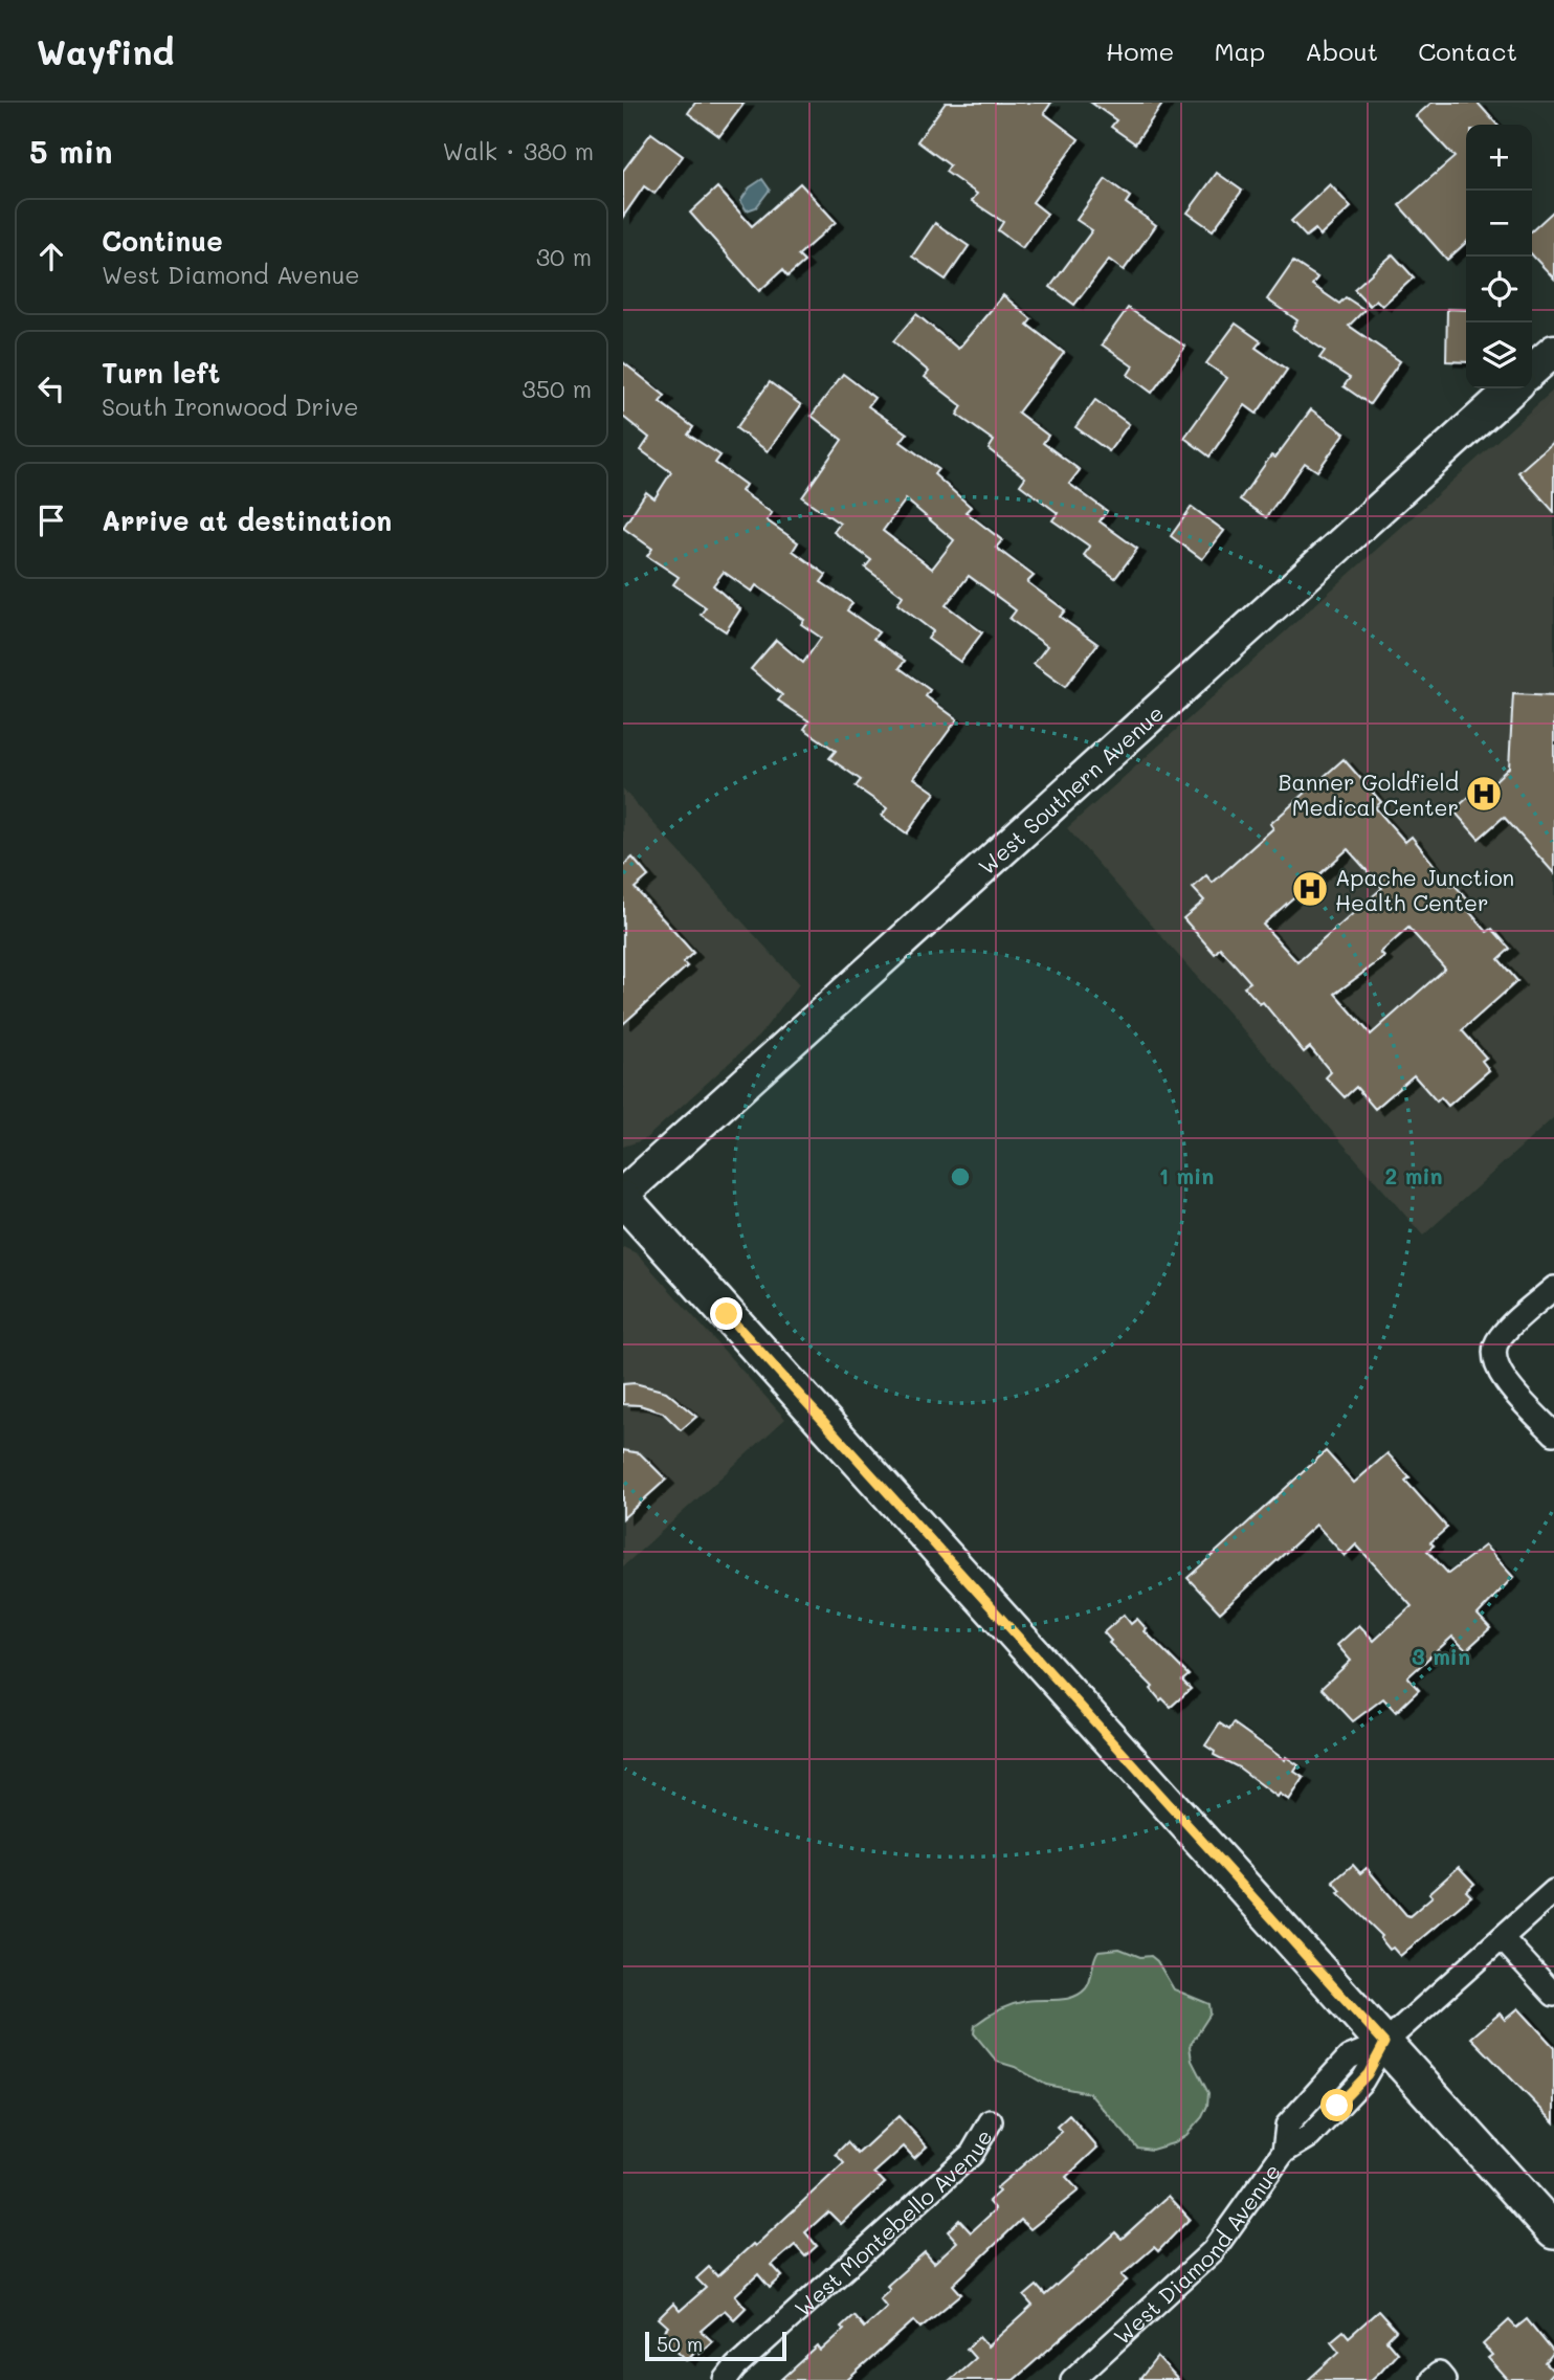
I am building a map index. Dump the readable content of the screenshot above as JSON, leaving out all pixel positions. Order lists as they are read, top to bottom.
{
  "streets": {
    "main road": ["West Southern Avenue"],
    "street": ["West Montebello Avenue", "West Diamond Avenue"]
  },
  "places": {
    "hospital": ["Banner Goldfield Medical Center", "Apache Junction Health Center"]
  },
  "scale_bar": "50 m",
  "page": {
    "header": "Wayfind",
    "nav": [
      "Home",
      "Map",
      "About",
      "Contact"
    ],
    "heading": ["5 min", "Walk · 380 m"],
    "map_buttons": ["+", "−"],
    "list": [
      ["Continue", "West Diamond Avenue", "30 m"],
      ["Turn left", "South Ironwood Drive", "350 m"],
      "Arrive at destination"
    ],
    "scale": "50 m"
  },
  "rings": ["1 min", "2 min", "3 min"]
}
